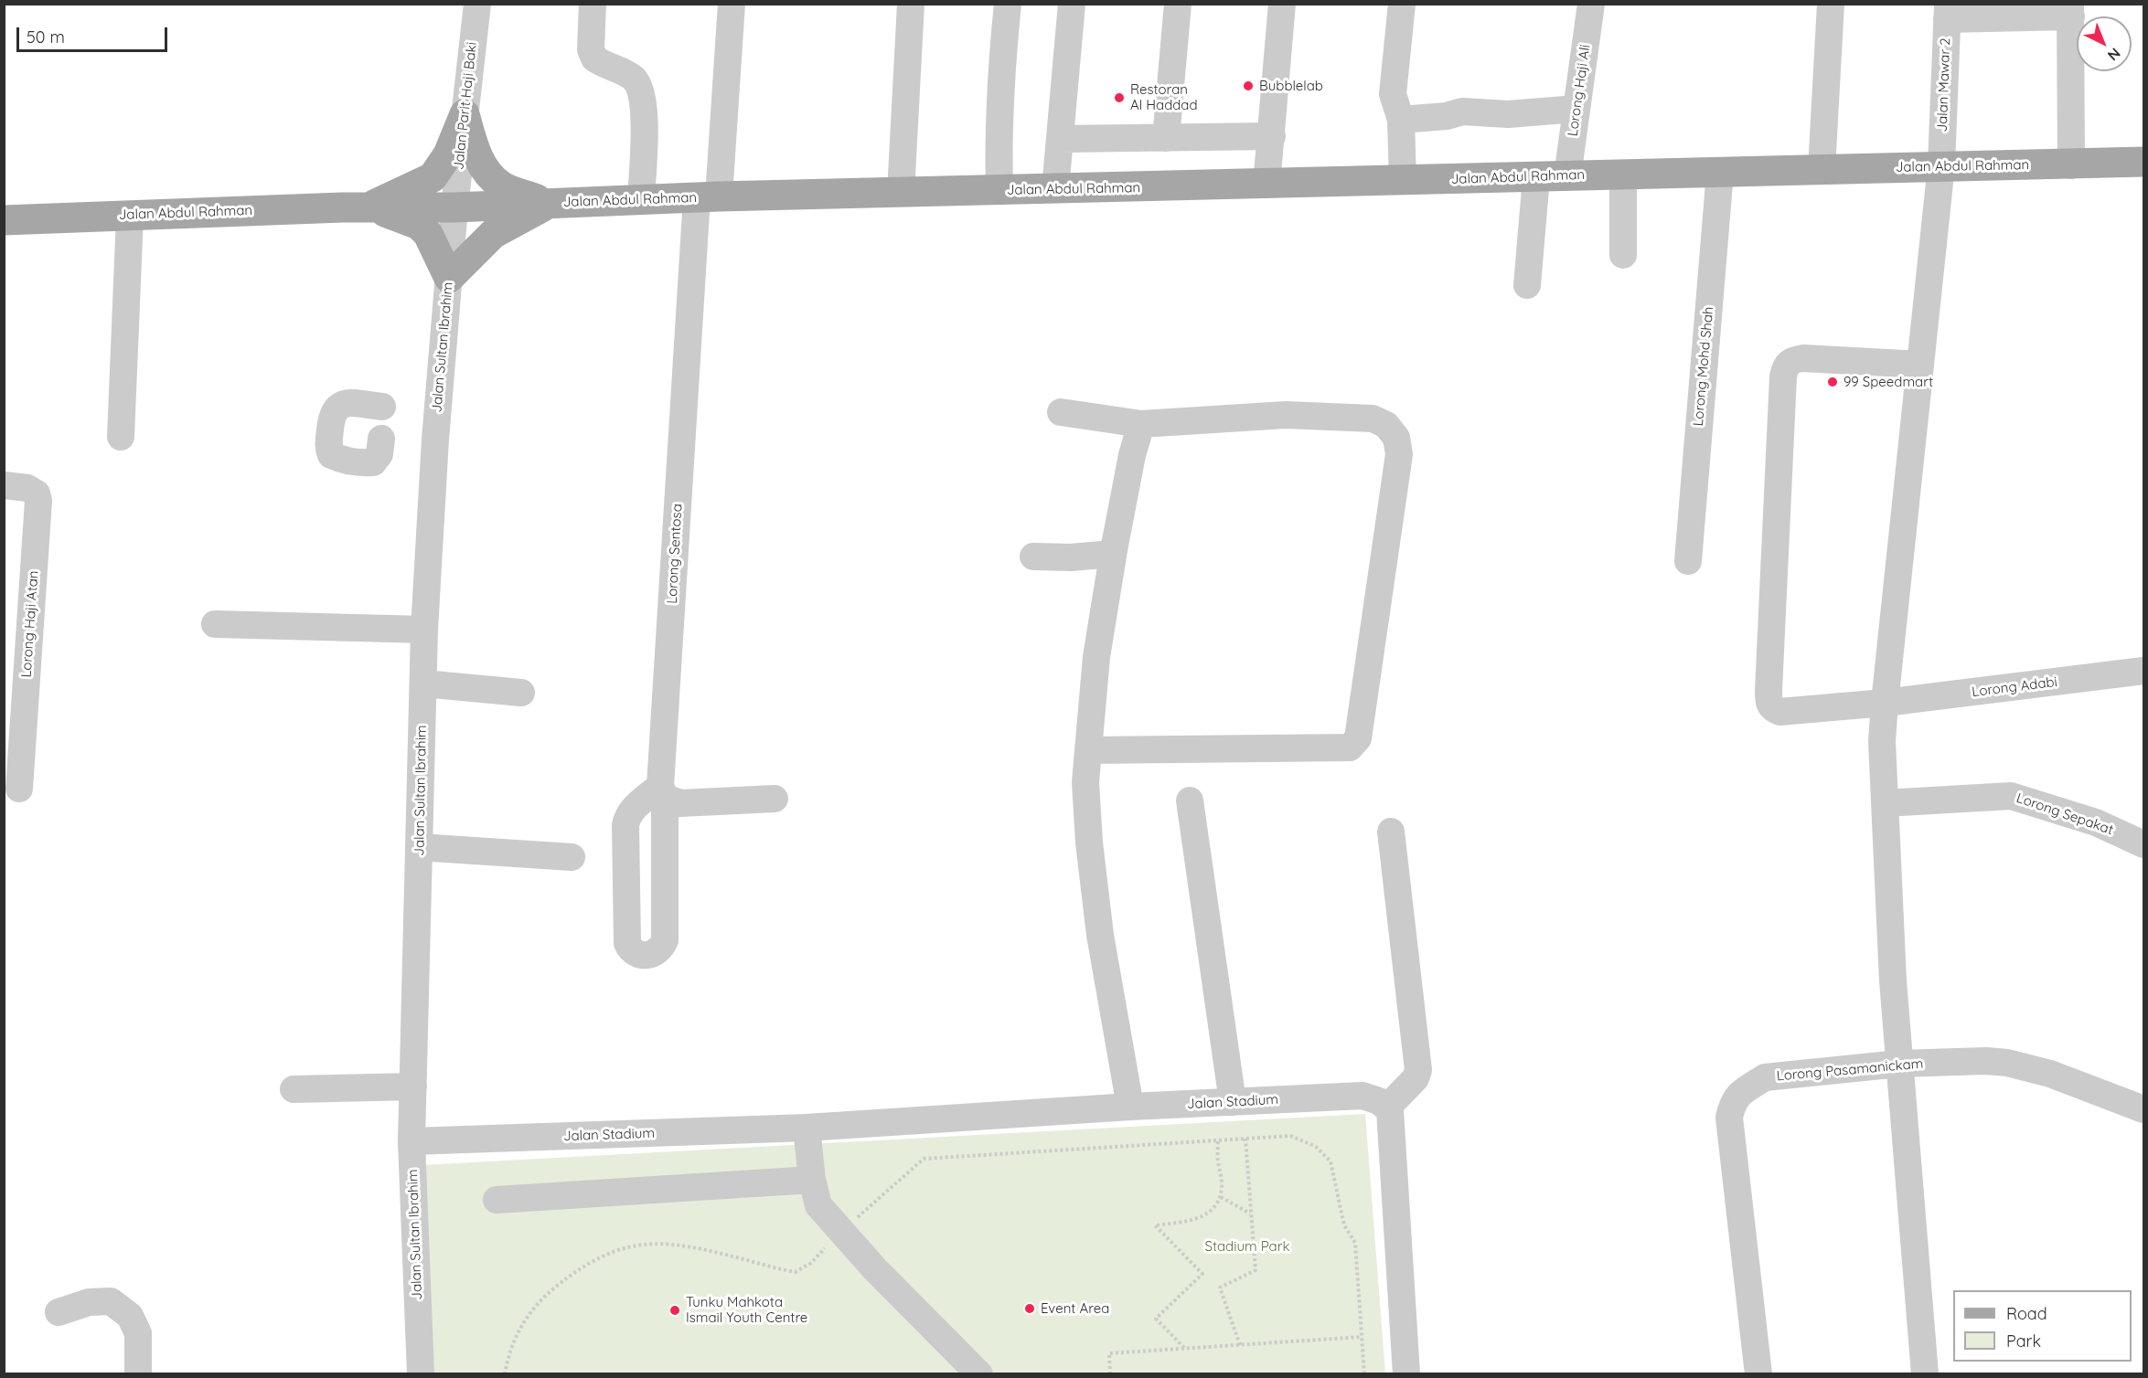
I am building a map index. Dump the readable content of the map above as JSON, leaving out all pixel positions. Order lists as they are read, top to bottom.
{
  "streets": {
    "main road": ["Jalan Abdul Rahman"],
    "street": [
      "Jalan Mawar 2",
      "Lorong Haji Ali",
      "Jalan Parit Haji Baki",
      "Jalan Sultan Ibrahim",
      "Lorong Mohd Shah",
      "Lorong Sentosa",
      "Lorong Haji Atan",
      "Lorong Adabi",
      "Lorong Sepakat",
      "Lorong Pasamanickam",
      "Jalan Stadium"
    ]
  },
  "crossings": [
    ["Jalan Mawar 2", "Jalan Abdul Rahman"],
    ["Jalan Mawar 2", "Lorong Adabi"],
    ["Jalan Mawar 2", "Lorong Sepakat"],
    ["Jalan Mawar 2", "Lorong Pasamanickam"],
    ["Lorong Haji Ali", "Jalan Abdul Rahman"],
    ["Jalan Parit Haji Baki", "Jalan Abdul Rahman"],
    ["Jalan Parit Haji Baki", "Jalan Sultan Ibrahim"],
    ["Jalan Abdul Rahman", "Jalan Sultan Ibrahim"],
    ["Jalan Abdul Rahman", "Lorong Mohd Shah"],
    ["Jalan Abdul Rahman", "Lorong Sentosa"],
    ["Jalan Sultan Ibrahim", "Jalan Stadium"]
  ],
  "parks": ["Stadium Park"],
  "places": [
    "Bubblelab",
    "Restoran Al Haddad",
    "99 Speedmart",
    "Event Area",
    "Tunku Mahkota Ismail Youth Centre"
  ],
  "legend": ["Road", "Park"],
  "scale_bar": "50 m",
  "north": "bottom right"
}
